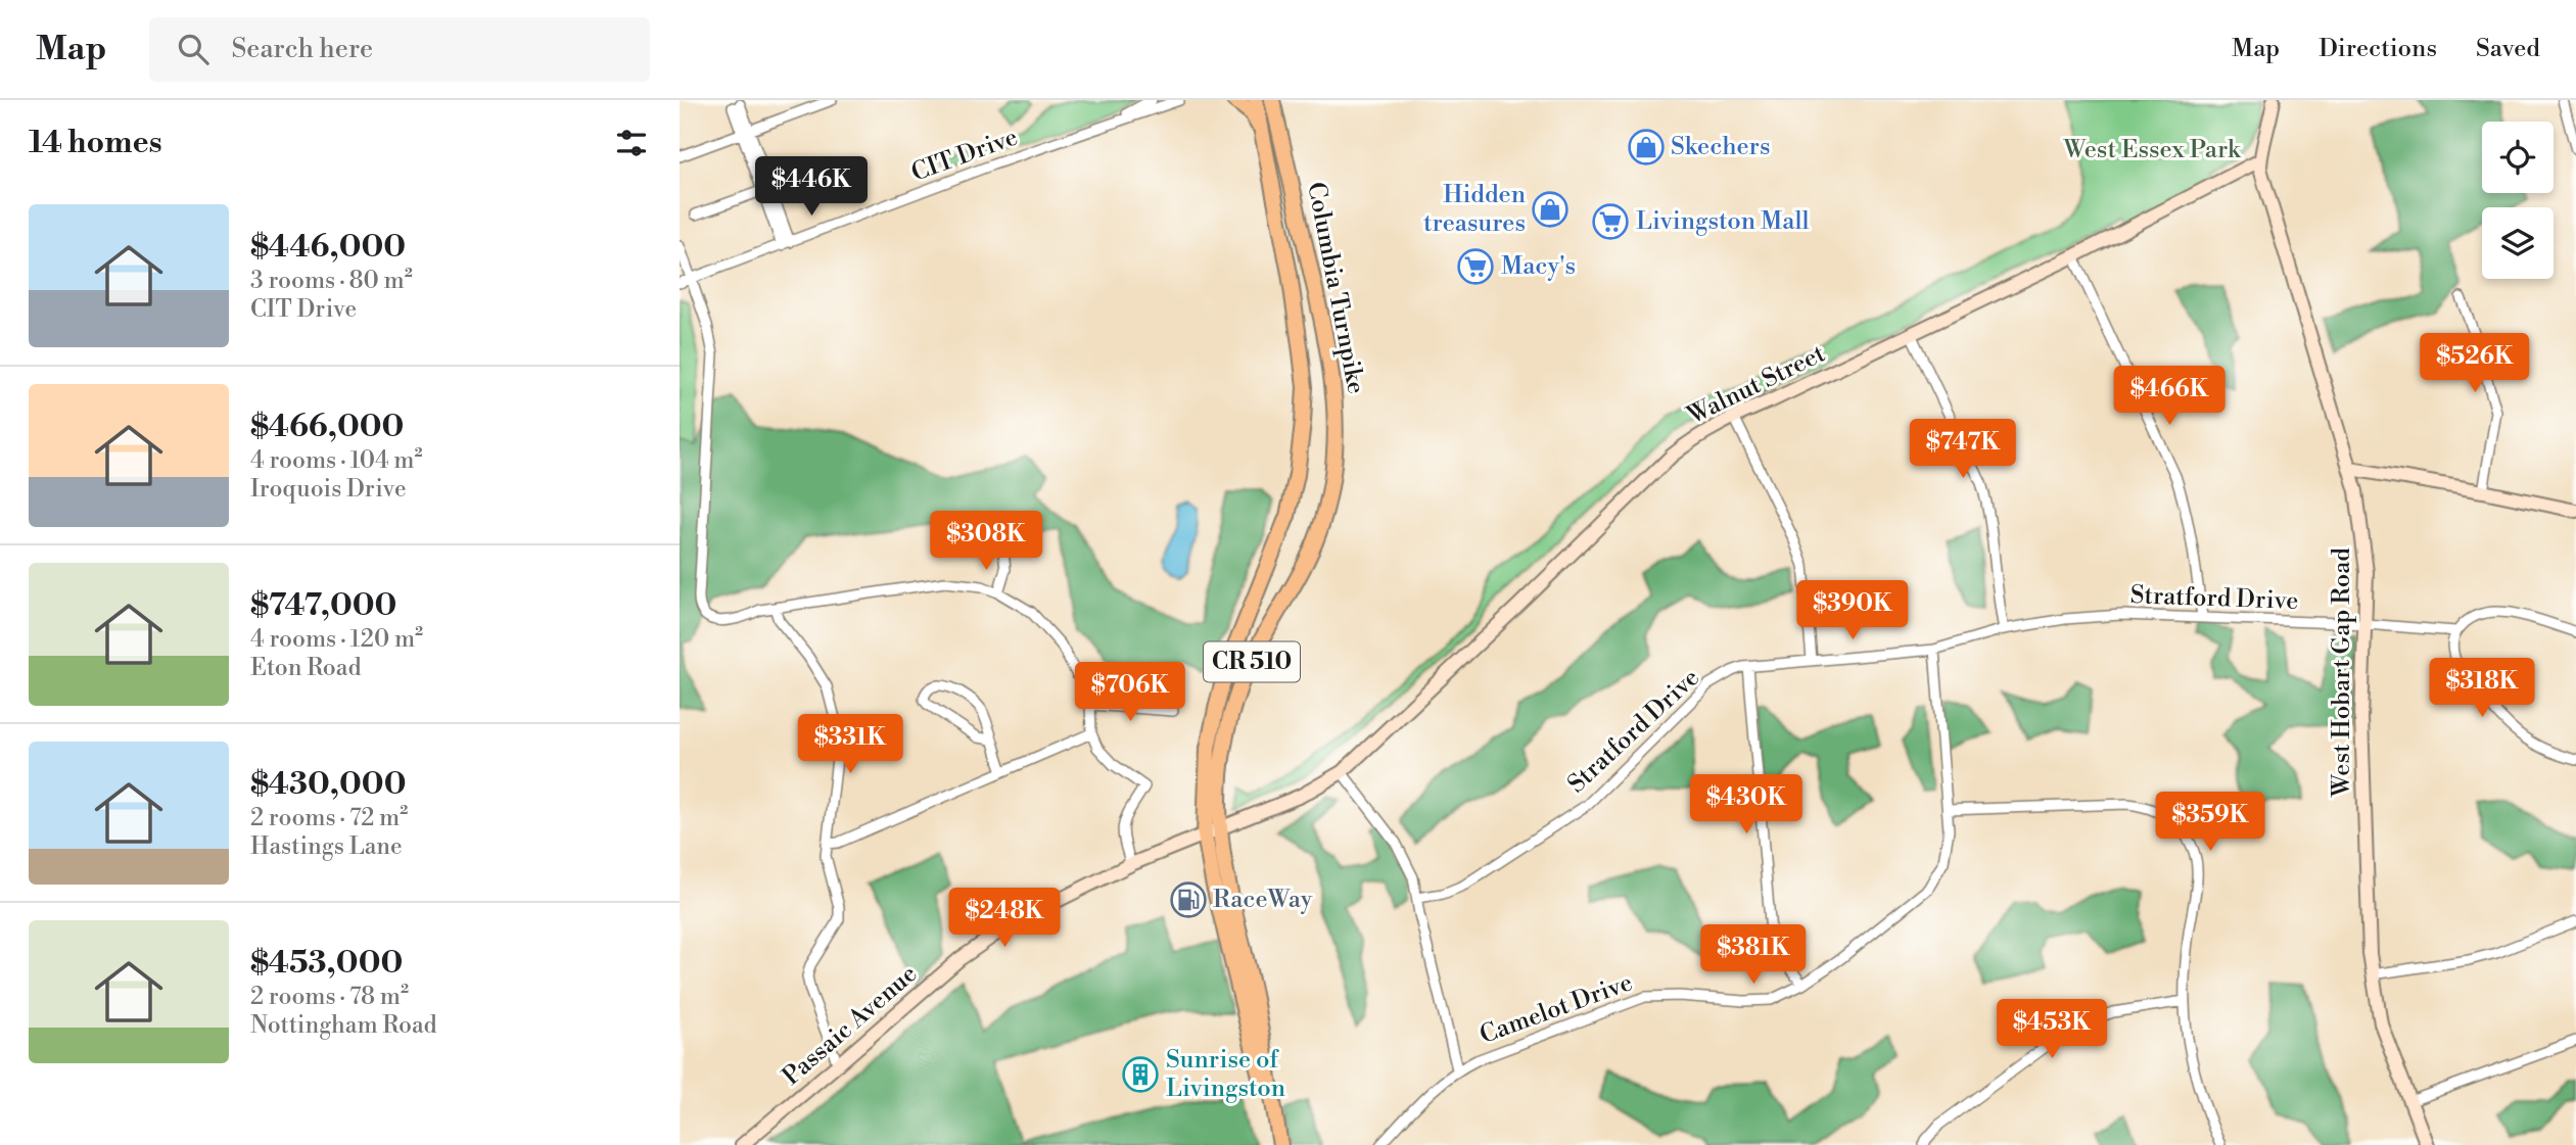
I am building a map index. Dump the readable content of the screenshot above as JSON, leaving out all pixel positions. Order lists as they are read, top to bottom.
{
  "streets": {
    "main road": ["Columbia Turnpike", "CR 510"],
    "street": [
      "CIT Drive",
      "Walnut Street",
      "Stratford Drive",
      "West Hobart Gap Road",
      "Camelot Drive",
      "Passaic Avenue"
    ]
  },
  "crossings": [
    ["Columbia Turnpike", "Walnut Street"],
    ["Columbia Turnpike", "Passaic Avenue"],
    ["Walnut Street", "West Hobart Gap Road"],
    ["Walnut Street", "Passaic Avenue"],
    ["Stratford Drive", "West Hobart Gap Road"],
    ["Stratford Drive", "Camelot Drive"]
  ],
  "parks": ["West Essex Park"],
  "places": {
    "shop": ["Skechers", "Hidden treasures"],
    "supermarket": ["Livingston Mall", "Macy's"],
    "fuel station": ["RaceWay"],
    "building": ["Sunrise of Livingston"]
  },
  "page": {
    "header": "Map",
    "search": "Search here",
    "nav": ["Map", "Directions", "Saved"],
    "heading": "14 homes",
    "price": [
      "$446K",
      "$526K",
      "$466K",
      "$747K",
      "$308K",
      "$390K",
      "$318K",
      "$706K",
      "$331K",
      "$430K",
      "$359K",
      "$248K",
      "$381K",
      "$453K"
    ],
    "list": [
      {
        "name": "$446,000",
        "note": "3 rooms · 80 m² · CIT Drive"
      },
      {
        "name": "$466,000",
        "note": "4 rooms · 104 m² · Iroquois Drive"
      },
      {
        "name": "$747,000",
        "note": "4 rooms · 120 m² · Eton Road"
      },
      {
        "name": "$430,000",
        "note": "2 rooms · 72 m² · Hastings Lane"
      },
      {
        "name": "$453,000",
        "note": "2 rooms · 78 m² · Nottingham Road"
      }
    ]
  }
}
